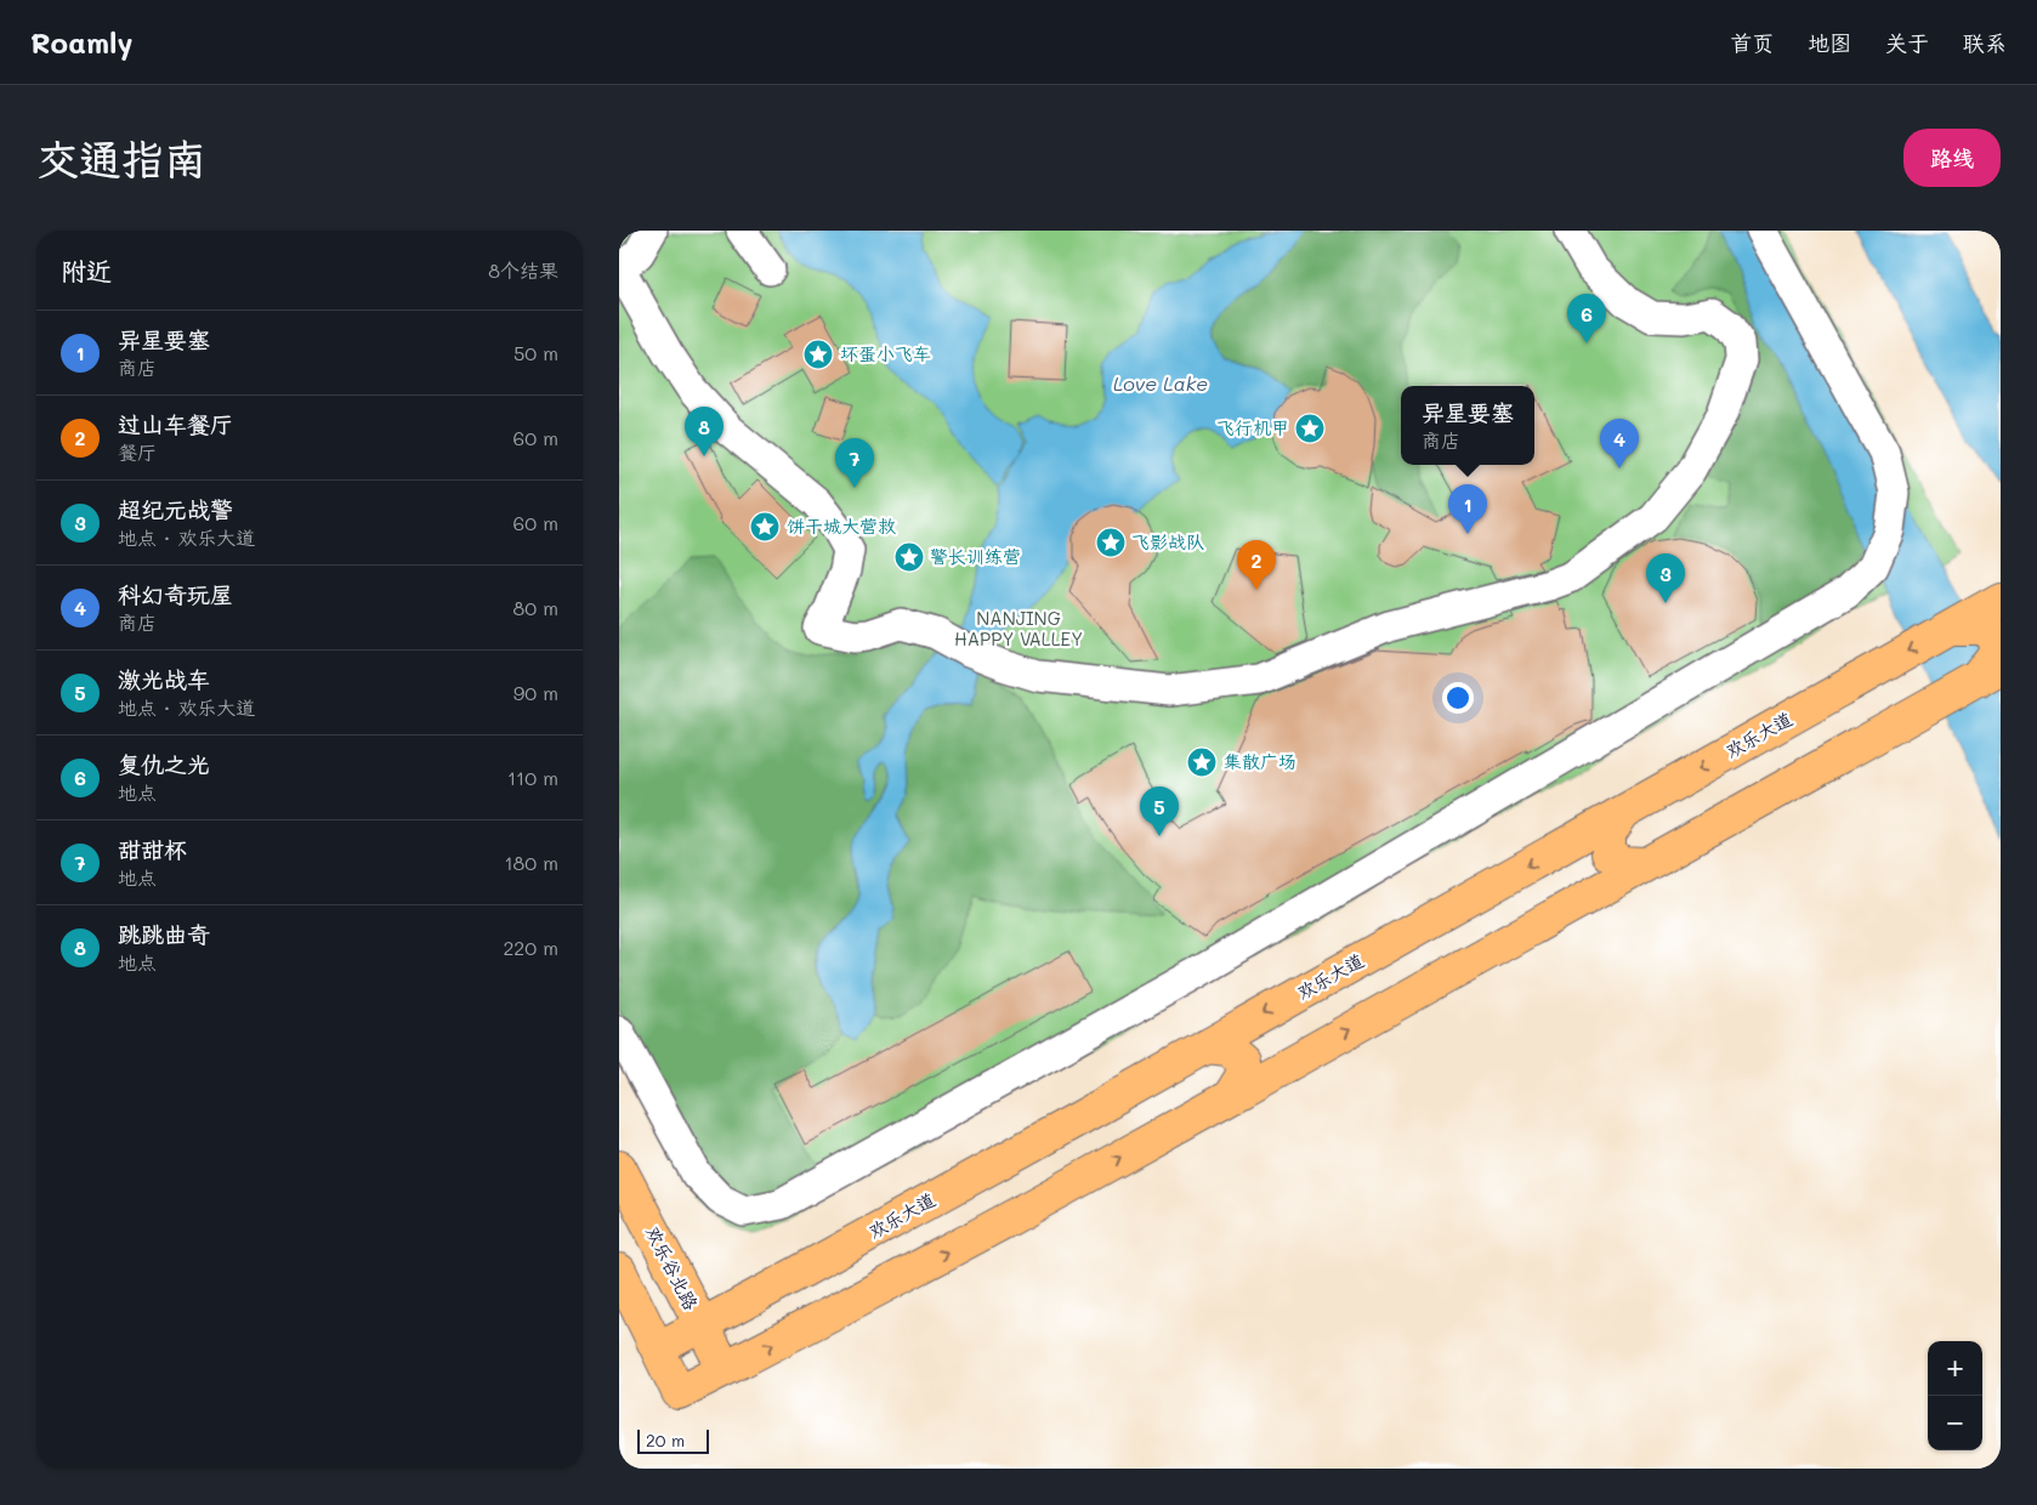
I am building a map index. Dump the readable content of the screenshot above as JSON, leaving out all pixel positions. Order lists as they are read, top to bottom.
{
  "streets": {
    "main road": ["欢乐大道", "欢乐谷北路"]
  },
  "crossings": [
    ["欢乐大道", "欢乐谷北路"]
  ],
  "water": ["Love Lake"],
  "parks": ["NANJING HAPPY VALLEY"],
  "places": {
    "place": [
      "坏蛋小飞车",
      "飞行机甲",
      "饼干城大营救",
      "飞影战队",
      "警长训练营",
      "集散广场"
    ]
  },
  "scale_bar": "20 m",
  "page": {
    "header": "Roamly",
    "nav": [
      "首页",
      "地图",
      "关于",
      "联系"
    ],
    "buttons": "路线",
    "title": "交通指南",
    "heading": ["附近", "8个结果"],
    "pins": [
      "6",
      "8",
      "4",
      "7",
      "1",
      "2",
      "3",
      "5"
    ],
    "list": [
      {
        "mark": "1",
        "name": "异星要塞",
        "note": "商店",
        "value": "50 m"
      },
      {
        "mark": "2",
        "name": "过山车餐厅",
        "note": "餐厅",
        "value": "60 m"
      },
      {
        "mark": "3",
        "name": "超纪元战警",
        "note": "地点 · 欢乐大道",
        "value": "60 m"
      },
      {
        "mark": "4",
        "name": "科幻奇玩屋",
        "note": "商店",
        "value": "80 m"
      },
      {
        "mark": "5",
        "name": "激光战车",
        "note": "地点 · 欢乐大道",
        "value": "90 m"
      },
      {
        "mark": "6",
        "name": "复仇之光",
        "note": "地点",
        "value": "110 m"
      },
      {
        "mark": "7",
        "name": "甜甜杯",
        "note": "地点",
        "value": "180 m"
      },
      {
        "mark": "8",
        "name": "跳跳曲奇",
        "note": "地点",
        "value": "220 m"
      }
    ],
    "popup": ["异星要塞", "商店"],
    "map_buttons": ["+", "−"],
    "scale": "20 m"
  }
}
